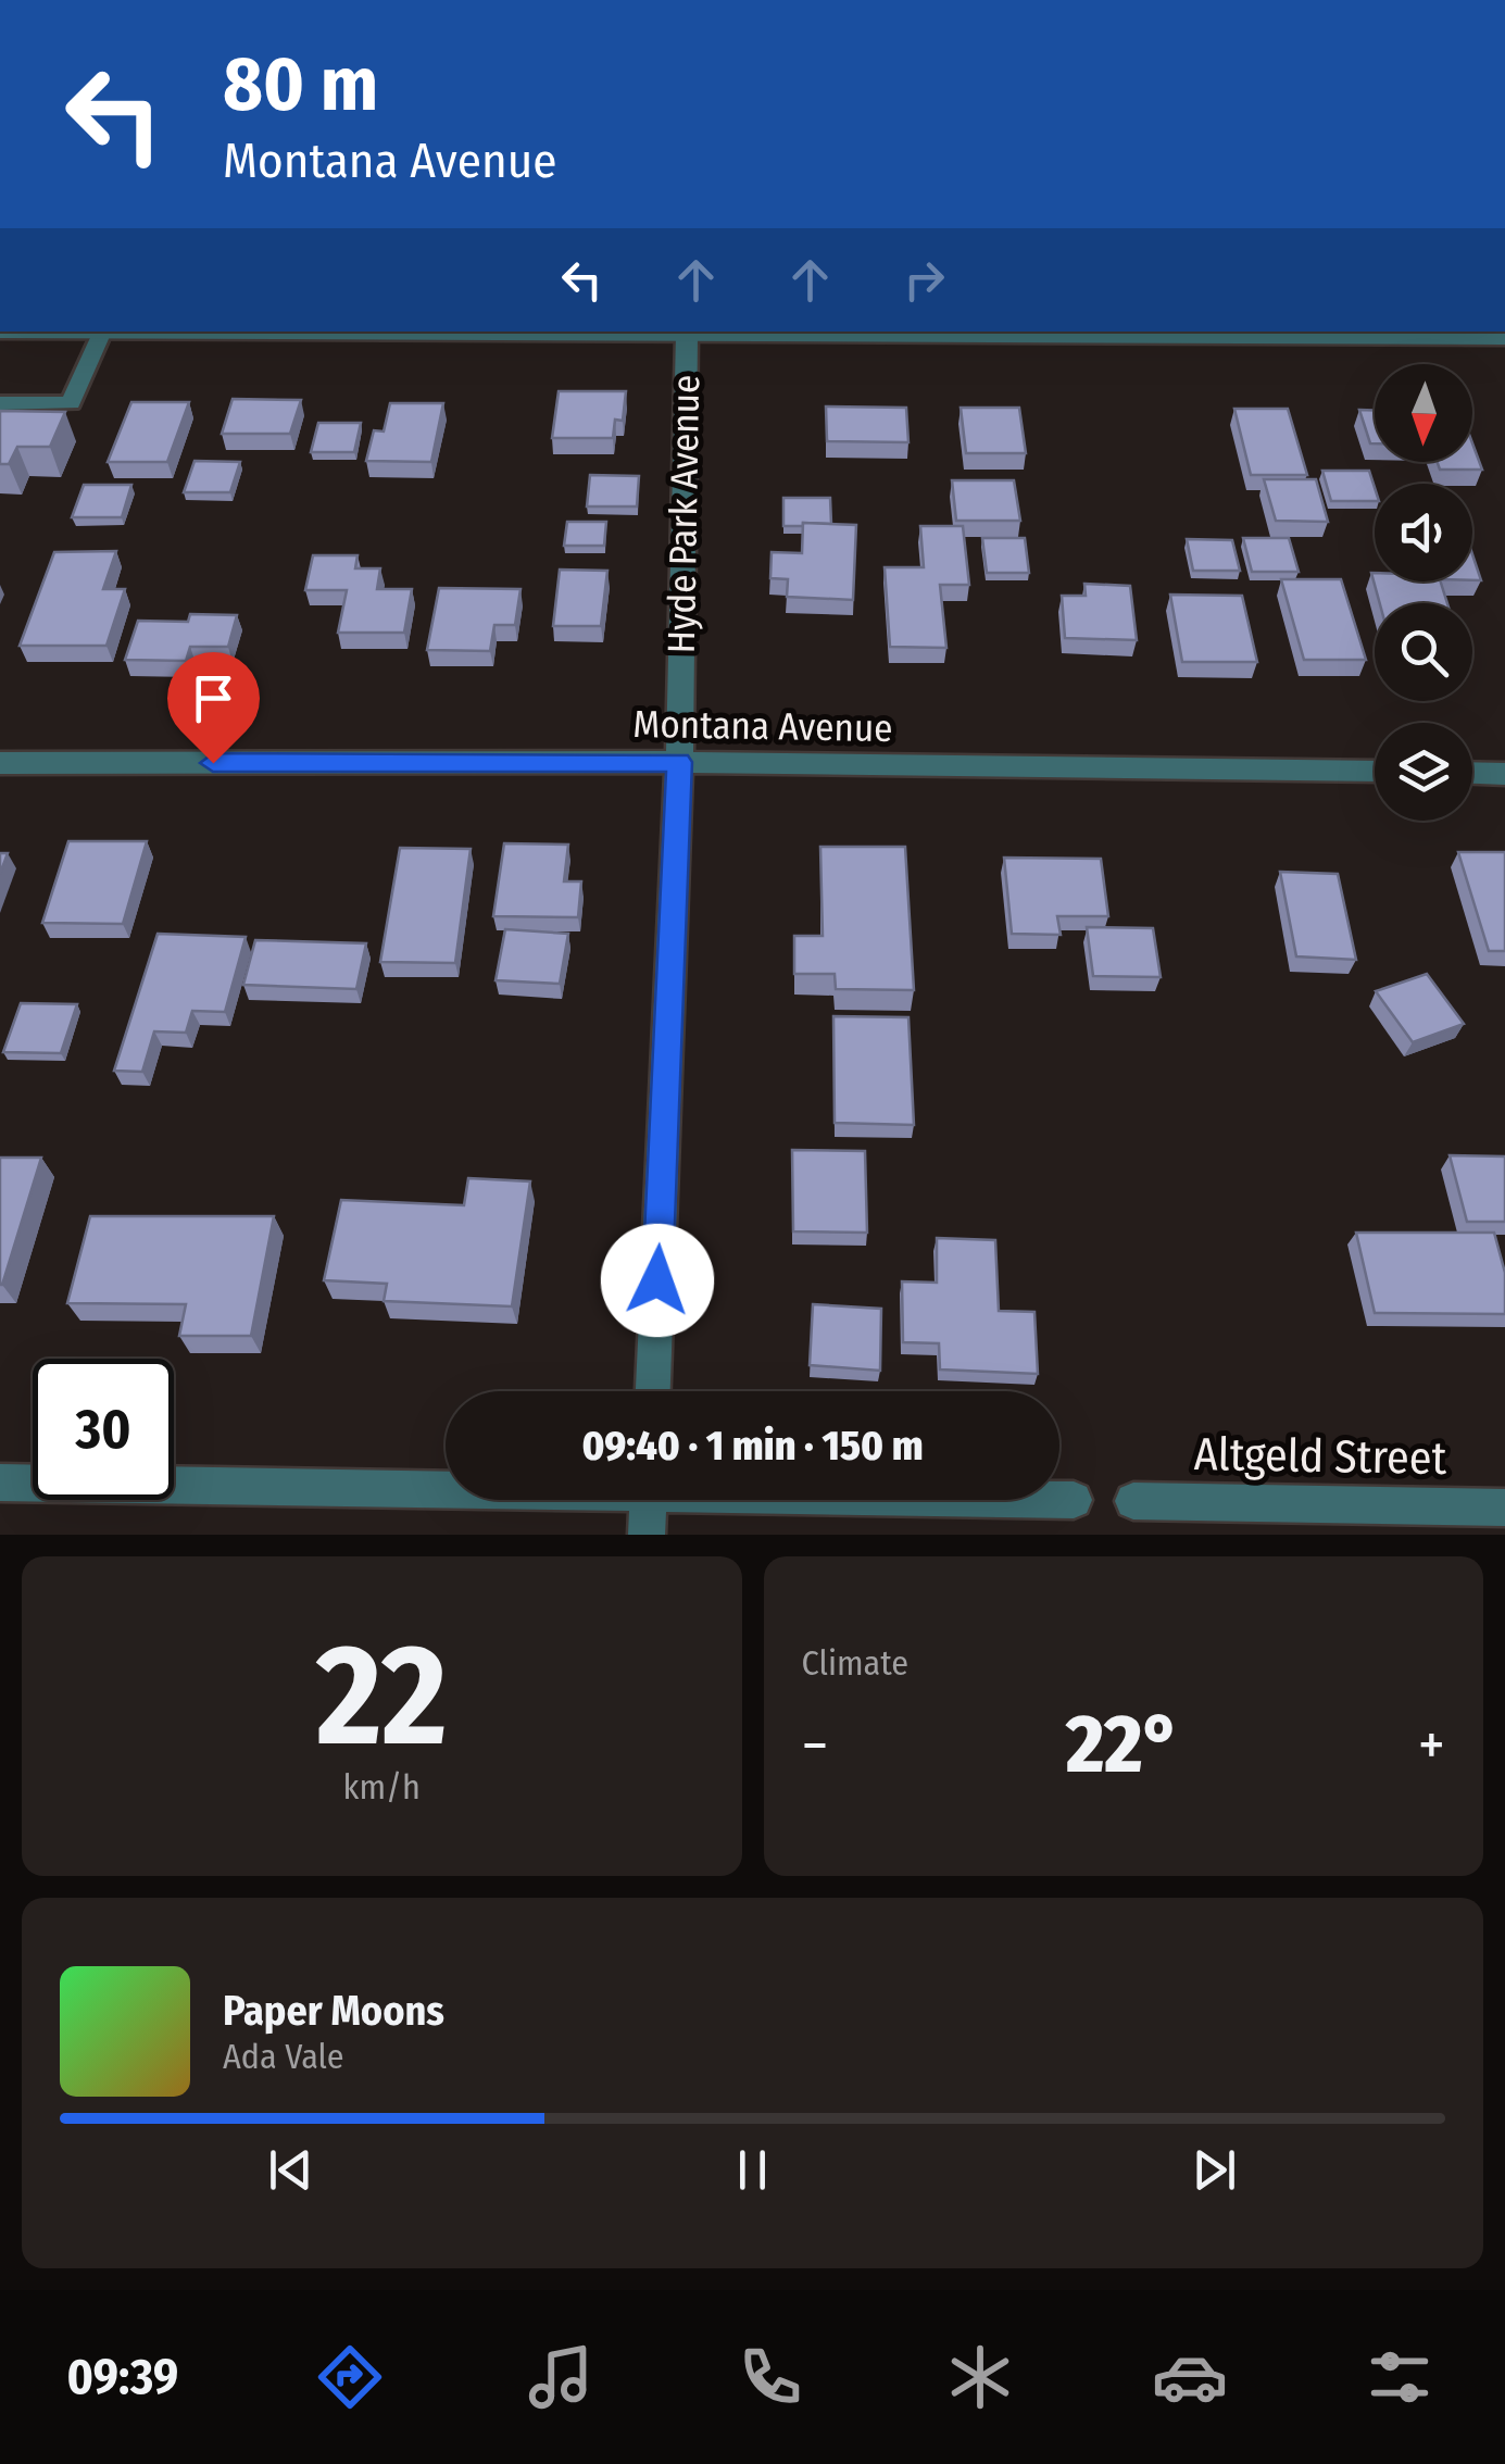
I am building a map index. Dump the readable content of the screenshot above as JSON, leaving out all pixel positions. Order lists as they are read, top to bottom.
{
  "streets": {
    "street": ["Hyde Park Avenue", "Montana Avenue", "Altgeld Street"]
  },
  "crossings": [
    ["Hyde Park Avenue", "Montana Avenue"]
  ],
  "north": "bottom",
  "page": {
    "turn": ["80 m", "Montana Avenue"],
    "limit": "30",
    "trip": "09:40 · 1 min · 150 m",
    "tile": [
      ["22", "km/h"],
      "Climate"
    ],
    "heat": ["−", "22°", "+"],
    "song": ["Paper Moons", "Ada Vale"],
    "tabs": "09:39"
  }
}
